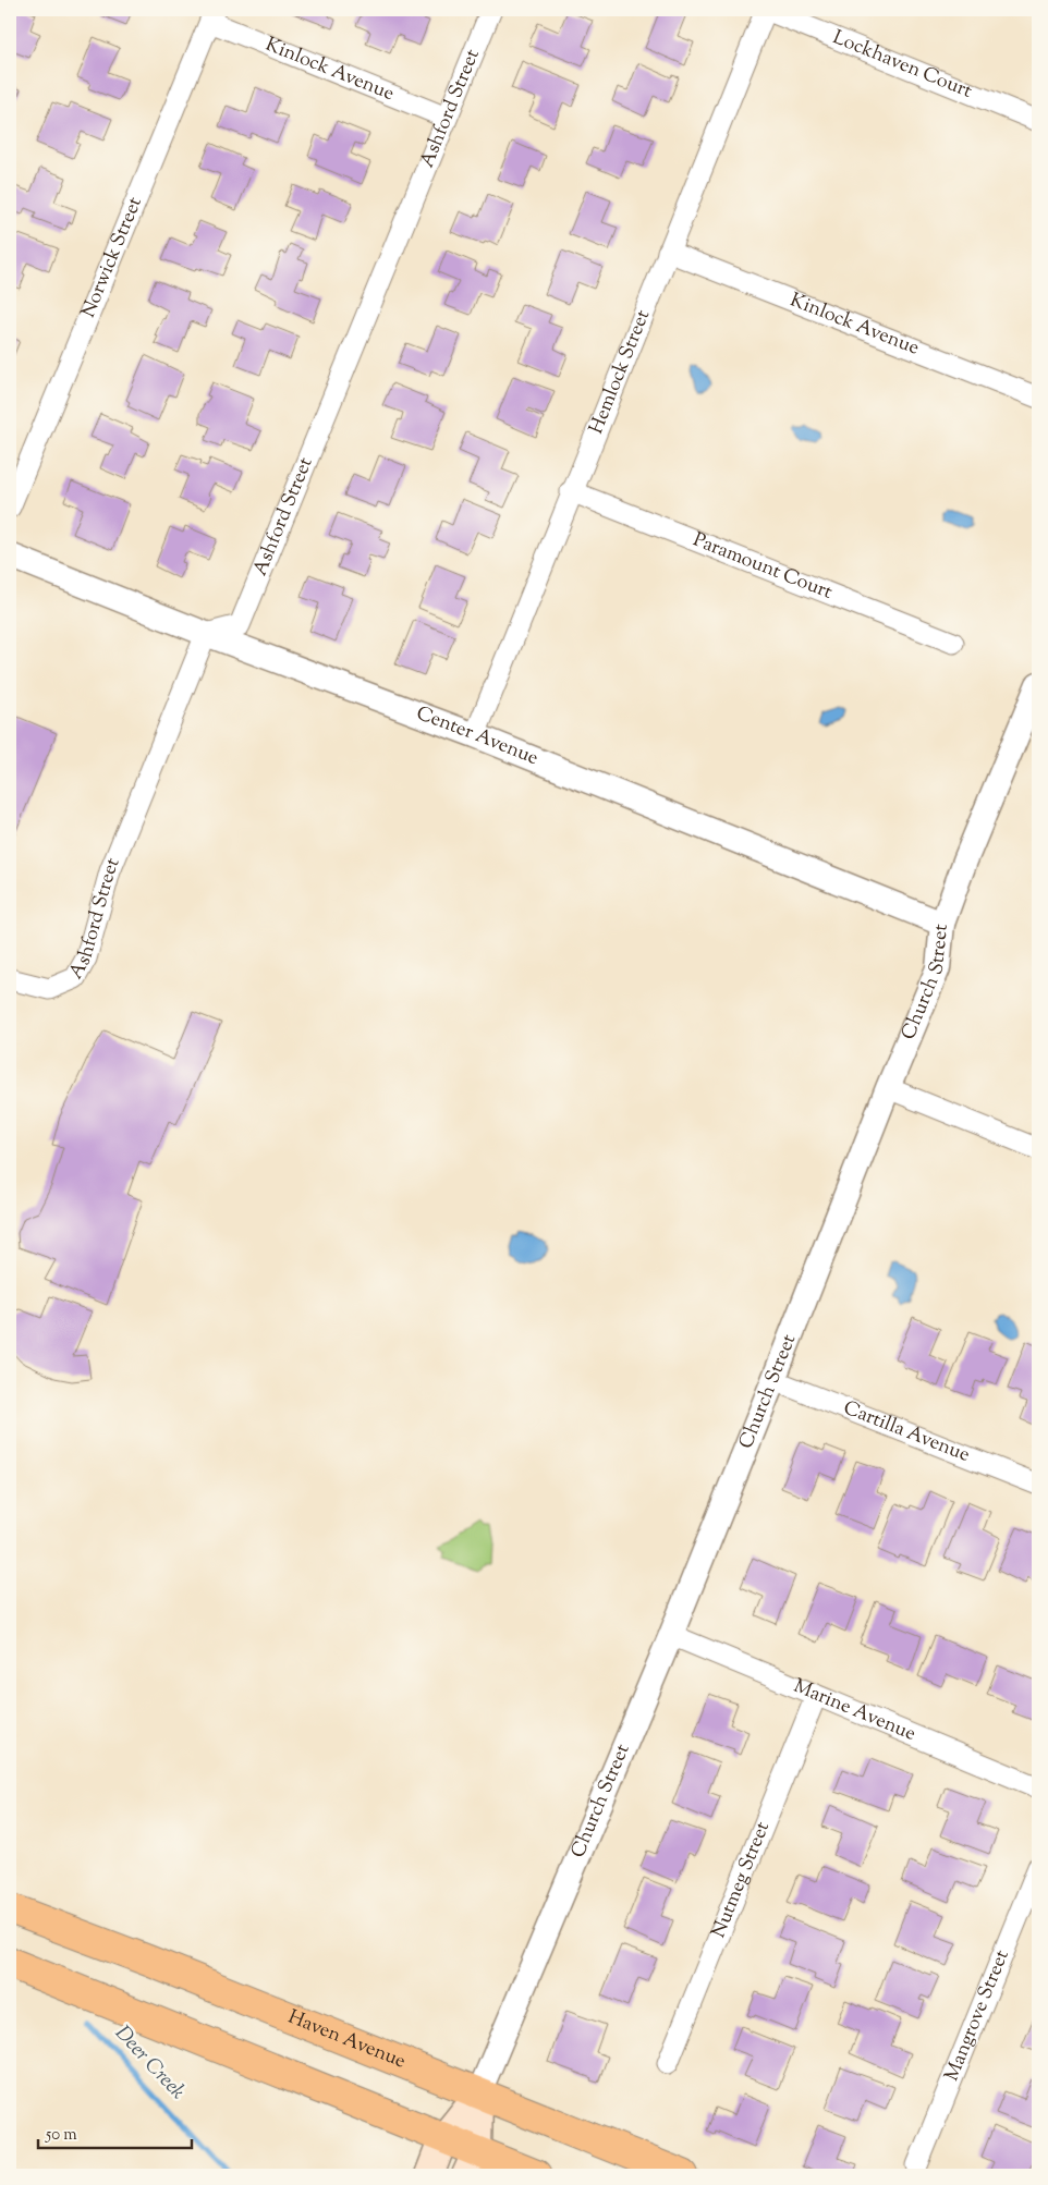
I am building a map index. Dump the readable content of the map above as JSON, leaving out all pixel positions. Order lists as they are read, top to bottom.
{
  "streets": {
    "main road": ["Church Street", "Haven Avenue"],
    "street": [
      "Lockhaven Court",
      "Kinlock Avenue",
      "Ashford Street",
      "Norwick Street",
      "Hemlock Street",
      "Paramount Court",
      "Center Avenue",
      "Cartilla Avenue",
      "Marine Avenue",
      "Nutmeg Street",
      "Mangrove Street"
    ]
  },
  "crossings": [
    ["Lockhaven Court", "Hemlock Street"],
    ["Kinlock Avenue", "Ashford Street"],
    ["Kinlock Avenue", "Norwick Street"],
    ["Kinlock Avenue", "Hemlock Street"],
    ["Ashford Street", "Center Avenue"],
    ["Hemlock Street", "Paramount Court"],
    ["Hemlock Street", "Center Avenue"],
    ["Center Avenue", "Church Street"],
    ["Church Street", "Cartilla Avenue"],
    ["Church Street", "Marine Avenue"],
    ["Church Street", "Haven Avenue"],
    ["Marine Avenue", "Nutmeg Street"]
  ],
  "water": ["Deer Creek"],
  "scale_bar": "50 m"
}
